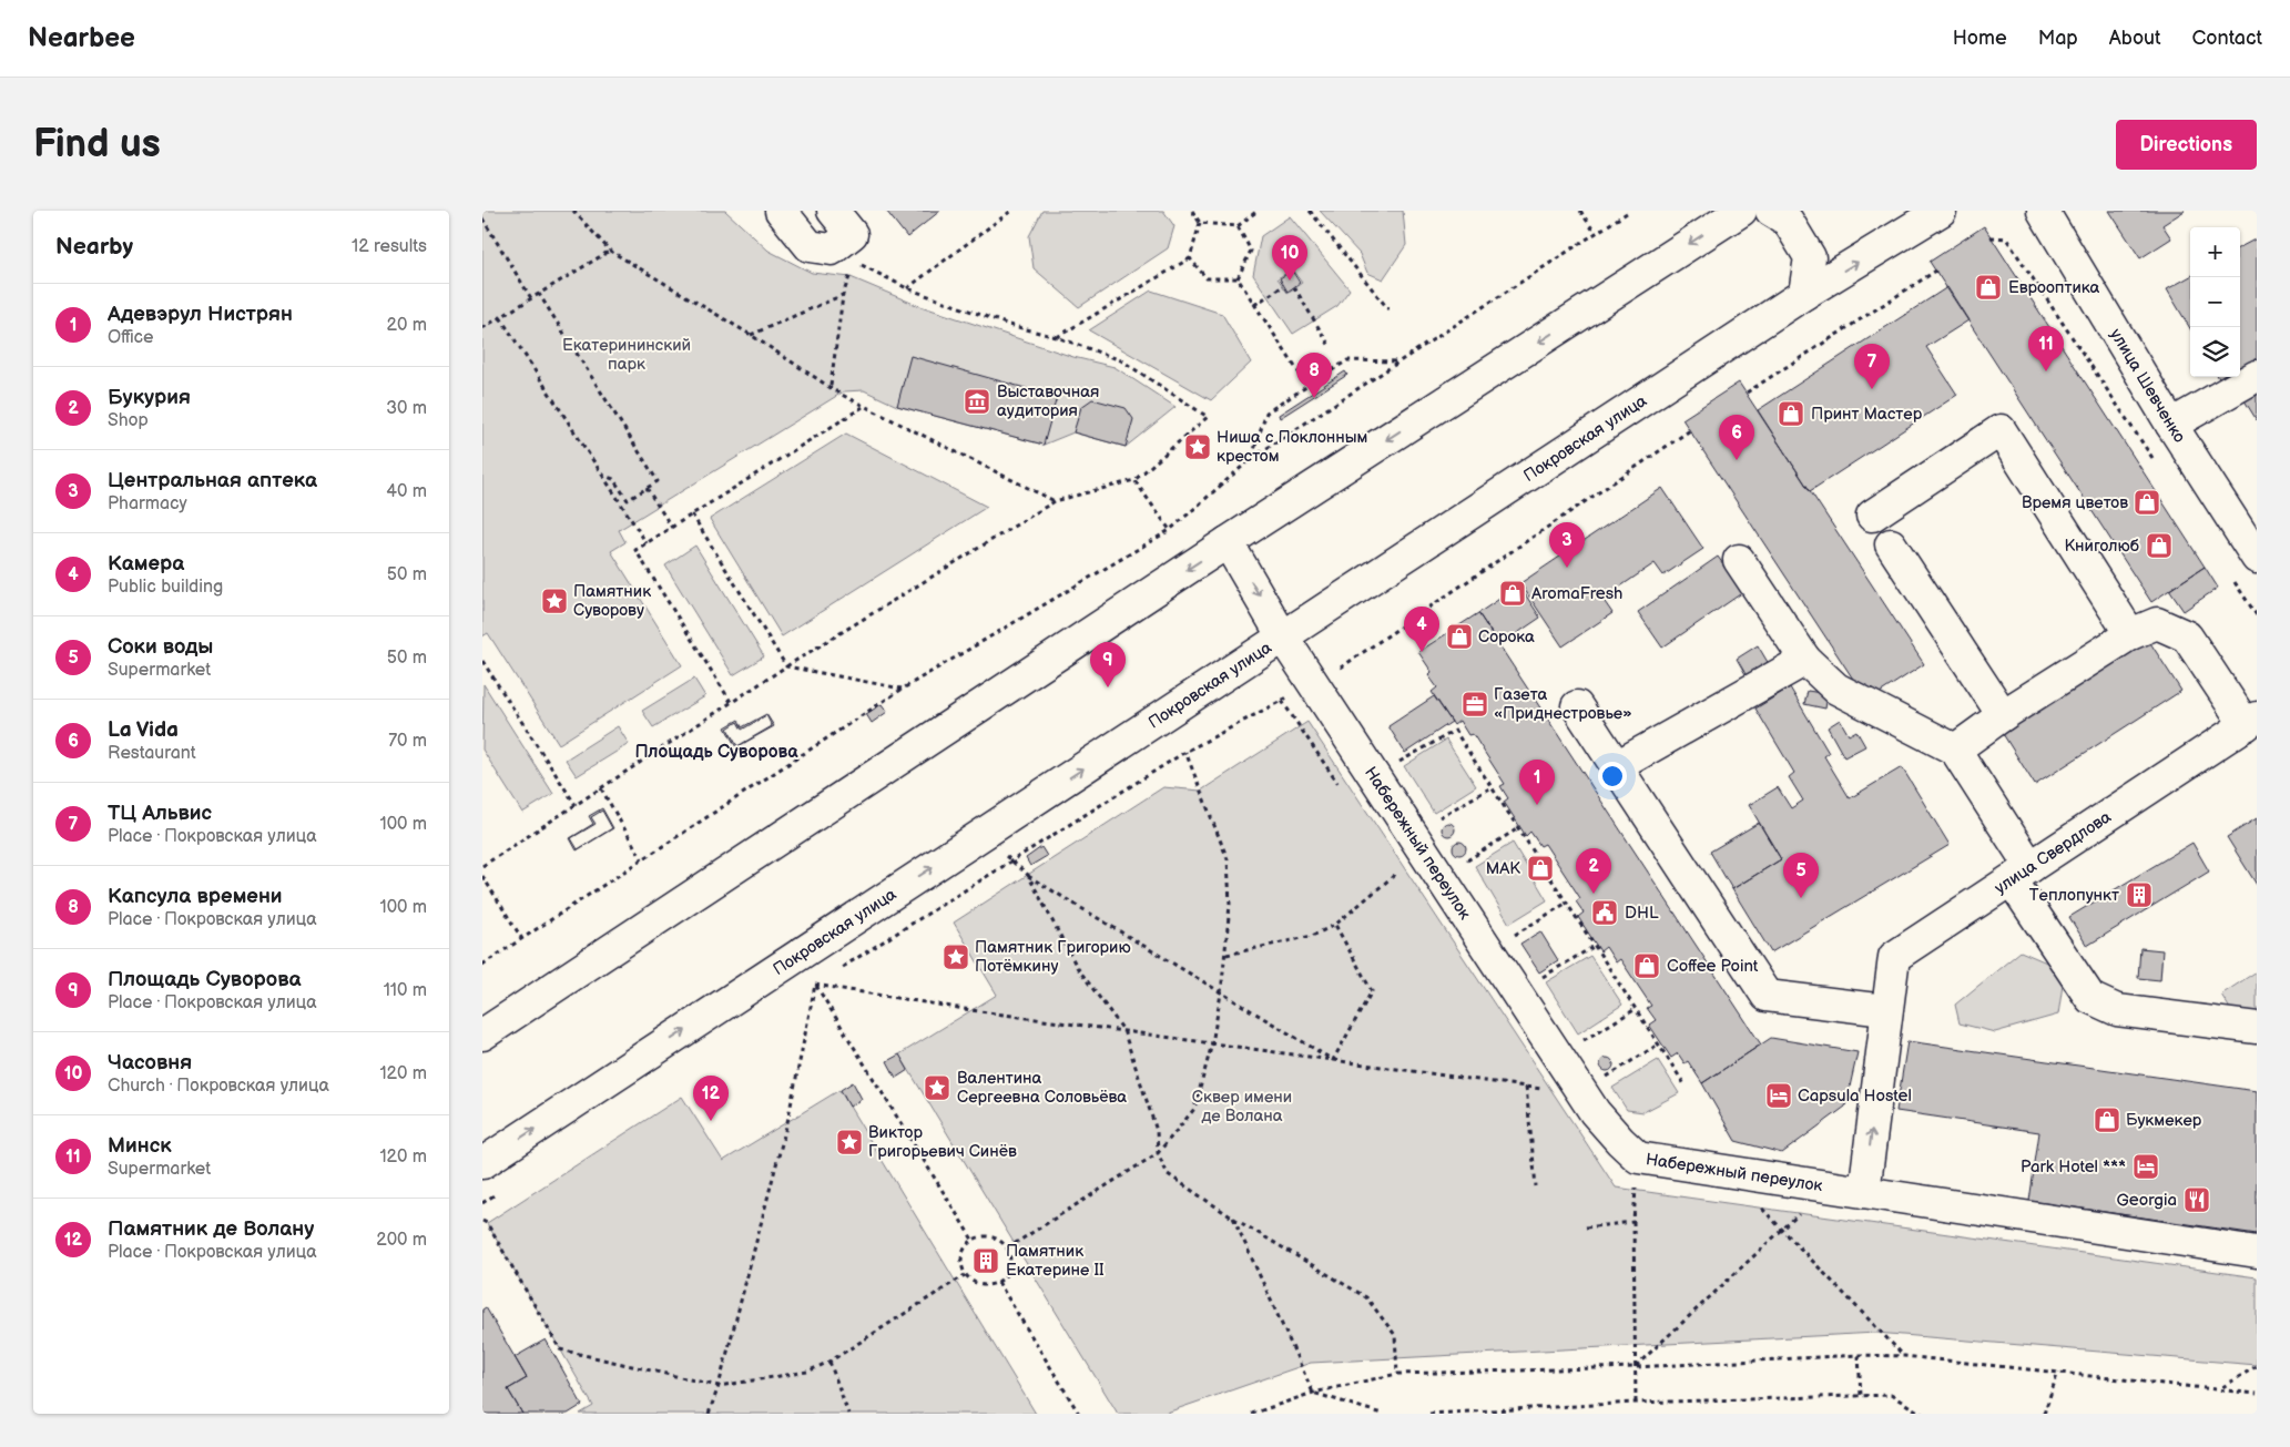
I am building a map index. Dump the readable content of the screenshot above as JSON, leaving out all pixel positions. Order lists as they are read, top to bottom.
{
  "streets": {
    "main road": [
      "улица Шевченко",
      "Покровская улица",
      "Набережный переулок",
      "улица Свердлова"
    ]
  },
  "crossings": [
    ["Покровская улица", "Набережный переулок"],
    ["Набережный переулок", "улица Свердлова"]
  ],
  "districts": ["Площадь Суворова"],
  "parks": ["Екатерининский парк", "Сквер имени де Волана"],
  "places": {
    "shop": [
      "Еврооптика",
      "Принт Мастер",
      "Время цветов",
      "Книголюб",
      "AromaFresh",
      "Сорока",
      "МАК",
      "Coffee Point",
      "Букмекер"
    ],
    "museum": ["Выставочная аудитория"],
    "place": [
      "Ниша с Поклонным крестом",
      "Памятник Суворову",
      "Памятник Григорию Потёмкину",
      "Валентина Сергеевна Соловьёва",
      "Виктор Григорьевич Синёв"
    ],
    "office": ["Газета «Приднестровье»"],
    "building": ["Теплопункт", "Памятник Екатерине II"],
    "public building": ["DHL"],
    "hotel": ["Capsula Hostel", "Park Hotel ***"],
    "restaurant": ["Georgia"]
  },
  "page": {
    "header": "Nearbee",
    "nav": [
      "Home",
      "Map",
      "About",
      "Contact"
    ],
    "buttons": "Directions",
    "title": "Find us",
    "heading": ["Nearby", "12 results"],
    "map_buttons": ["+", "−"],
    "pins": [
      "10",
      "11",
      "7",
      "8",
      "6",
      "3",
      "4",
      "9",
      "1",
      "2",
      "5",
      "12"
    ],
    "list": [
      {
        "mark": "1",
        "name": "Адевэрул Нистрян",
        "note": "Office",
        "value": "20 m"
      },
      {
        "mark": "2",
        "name": "Букурия",
        "note": "Shop",
        "value": "30 m"
      },
      {
        "mark": "3",
        "name": "Центральная аптека",
        "note": "Pharmacy",
        "value": "40 m"
      },
      {
        "mark": "4",
        "name": "Камера",
        "note": "Public building",
        "value": "50 m"
      },
      {
        "mark": "5",
        "name": "Соки воды",
        "note": "Supermarket",
        "value": "50 m"
      },
      {
        "mark": "6",
        "name": "La Vida",
        "note": "Restaurant",
        "value": "70 m"
      },
      {
        "mark": "7",
        "name": "ТЦ Альвис",
        "note": "Place · Покровская улица",
        "value": "100 m"
      },
      {
        "mark": "8",
        "name": "Капсула времени",
        "note": "Place · Покровская улица",
        "value": "100 m"
      },
      {
        "mark": "9",
        "name": "Площадь Суворова",
        "note": "Place · Покровская улица",
        "value": "110 m"
      },
      {
        "mark": "10",
        "name": "Часовня",
        "note": "Church · Покровская улица",
        "value": "120 m"
      },
      {
        "mark": "11",
        "name": "Минск",
        "note": "Supermarket",
        "value": "120 m"
      },
      {
        "mark": "12",
        "name": "Памятник де Волану",
        "note": "Place · Покровская улица",
        "value": "200 m"
      }
    ]
  }
}
